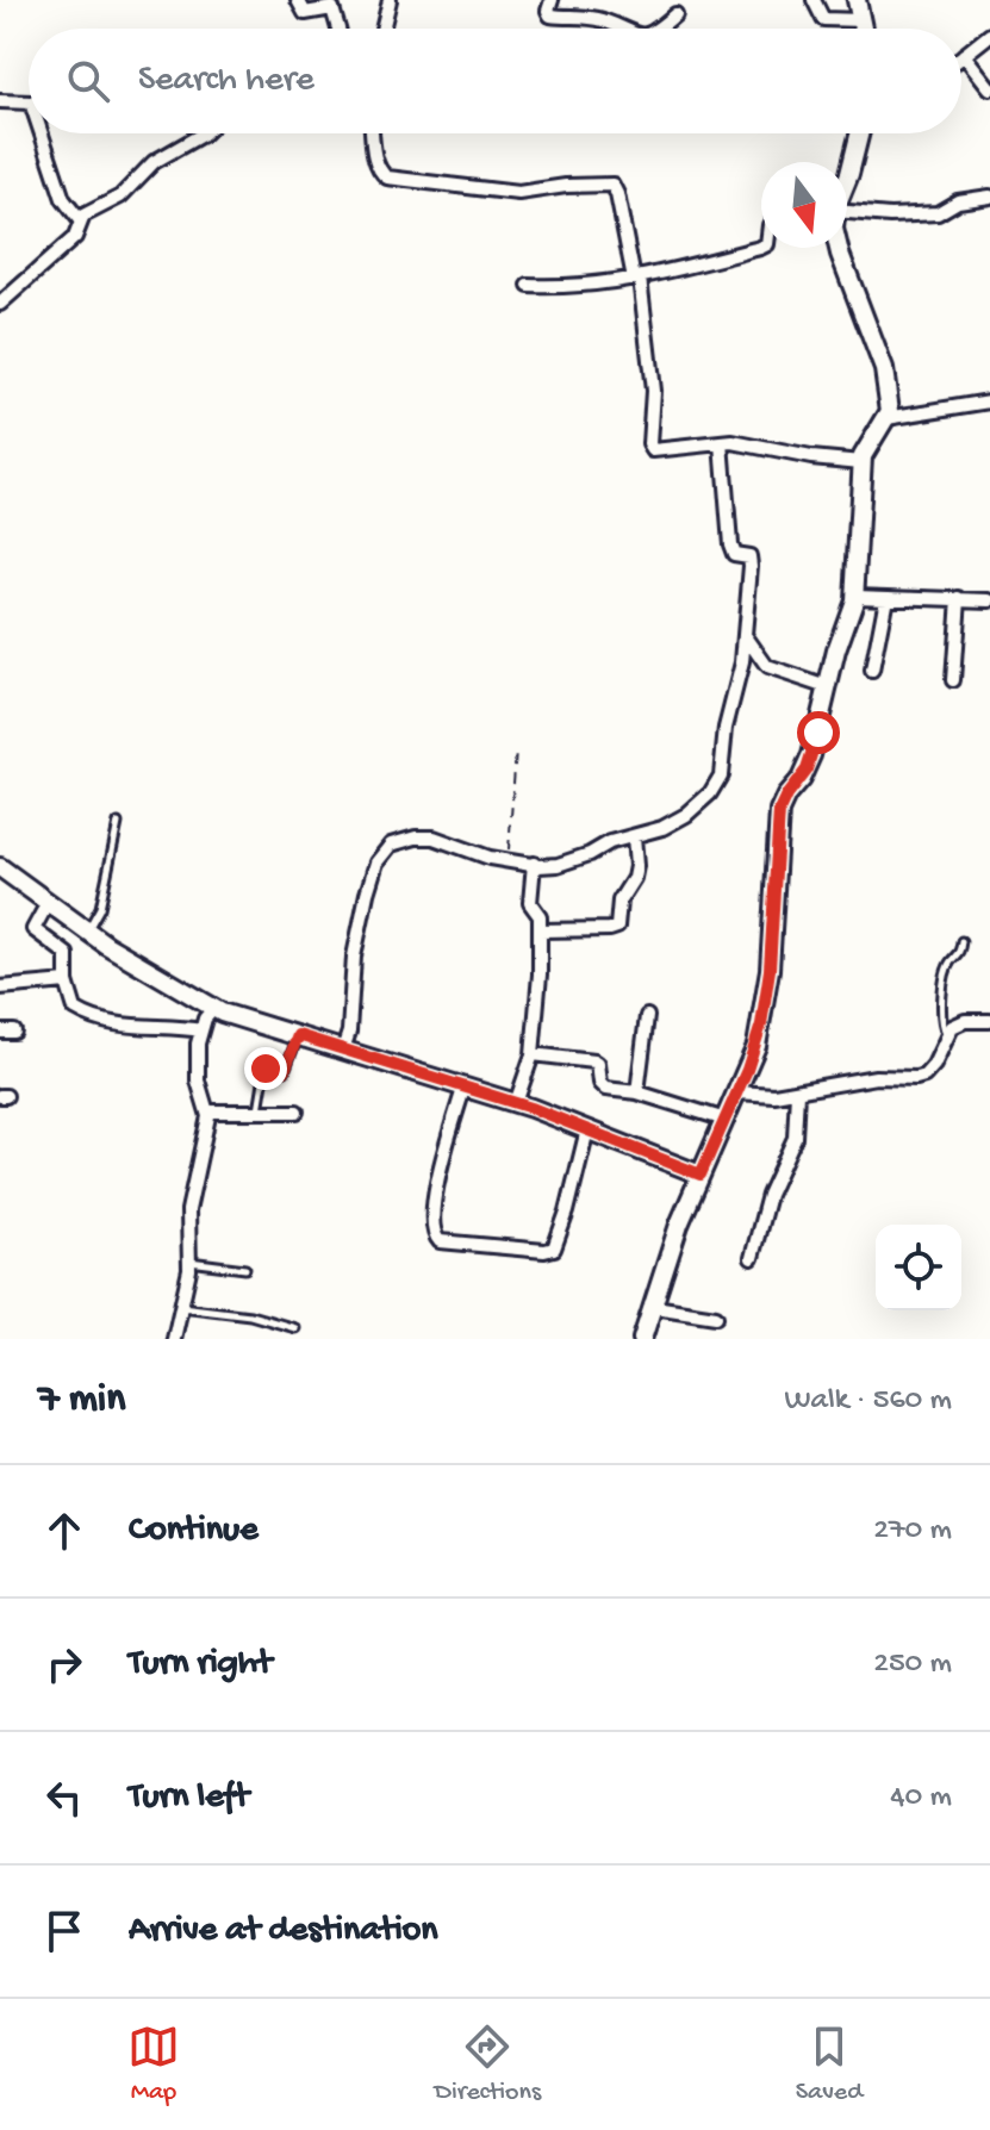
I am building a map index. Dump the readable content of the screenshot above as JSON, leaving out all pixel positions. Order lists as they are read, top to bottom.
{
  "north": "bottom",
  "page": {
    "search": "Search here",
    "heading": ["7 min", "Walk · 560 m"],
    "list": [
      ["Continue", "270 m"],
      ["Turn right", "250 m"],
      ["Turn left", "40 m"],
      "Arrive at destination"
    ],
    "nav": ["Map", "Directions", "Saved"]
  }
}
